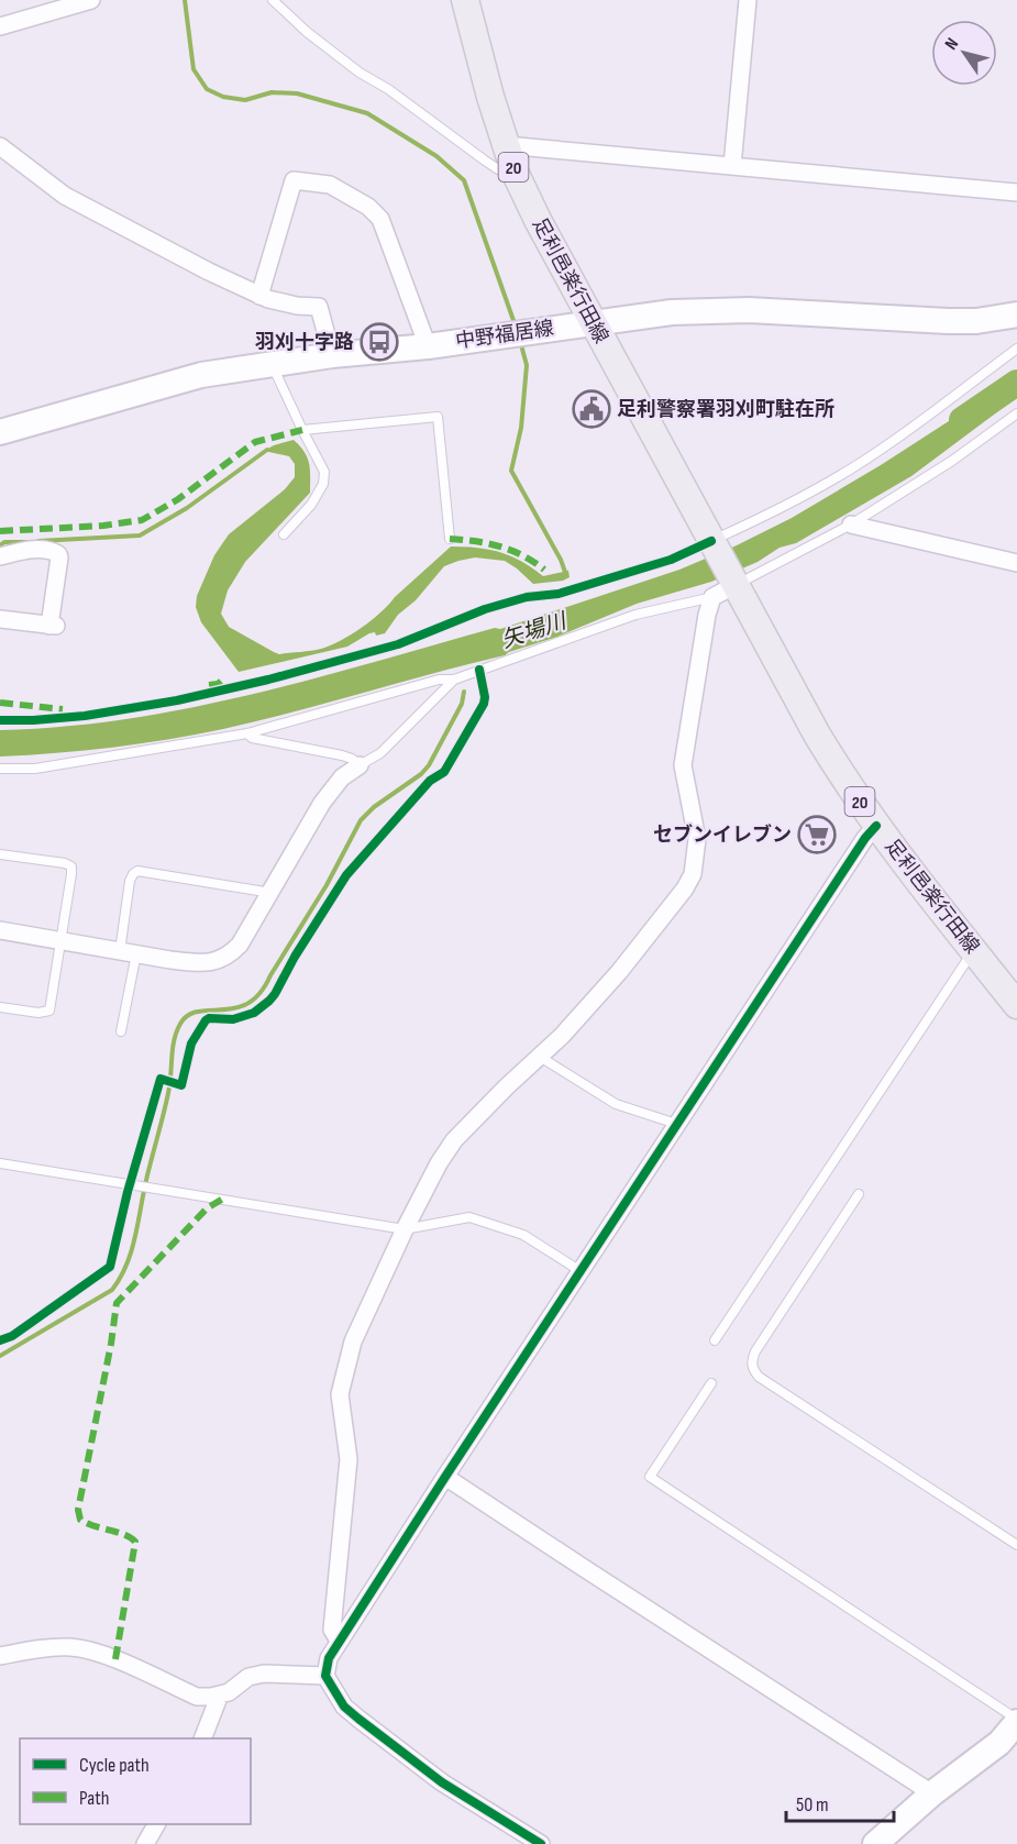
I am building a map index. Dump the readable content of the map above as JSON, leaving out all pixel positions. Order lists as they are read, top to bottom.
{
  "streets": {
    "main road": ["20", "足利邑楽行田線", "中野福居線"]
  },
  "crossings": [
    ["20", "足利邑楽行田線"],
    ["足利邑楽行田線", "中野福居線"]
  ],
  "water": ["矢場川"],
  "places": {
    "bus stop": ["羽刈十字路"],
    "public building": ["足利警察署羽刈町駐在所"],
    "supermarket": ["セブンイレブン"]
  },
  "legend": ["Cycle path", "Path"],
  "scale_bar": "50 m",
  "north": "top left"
}
